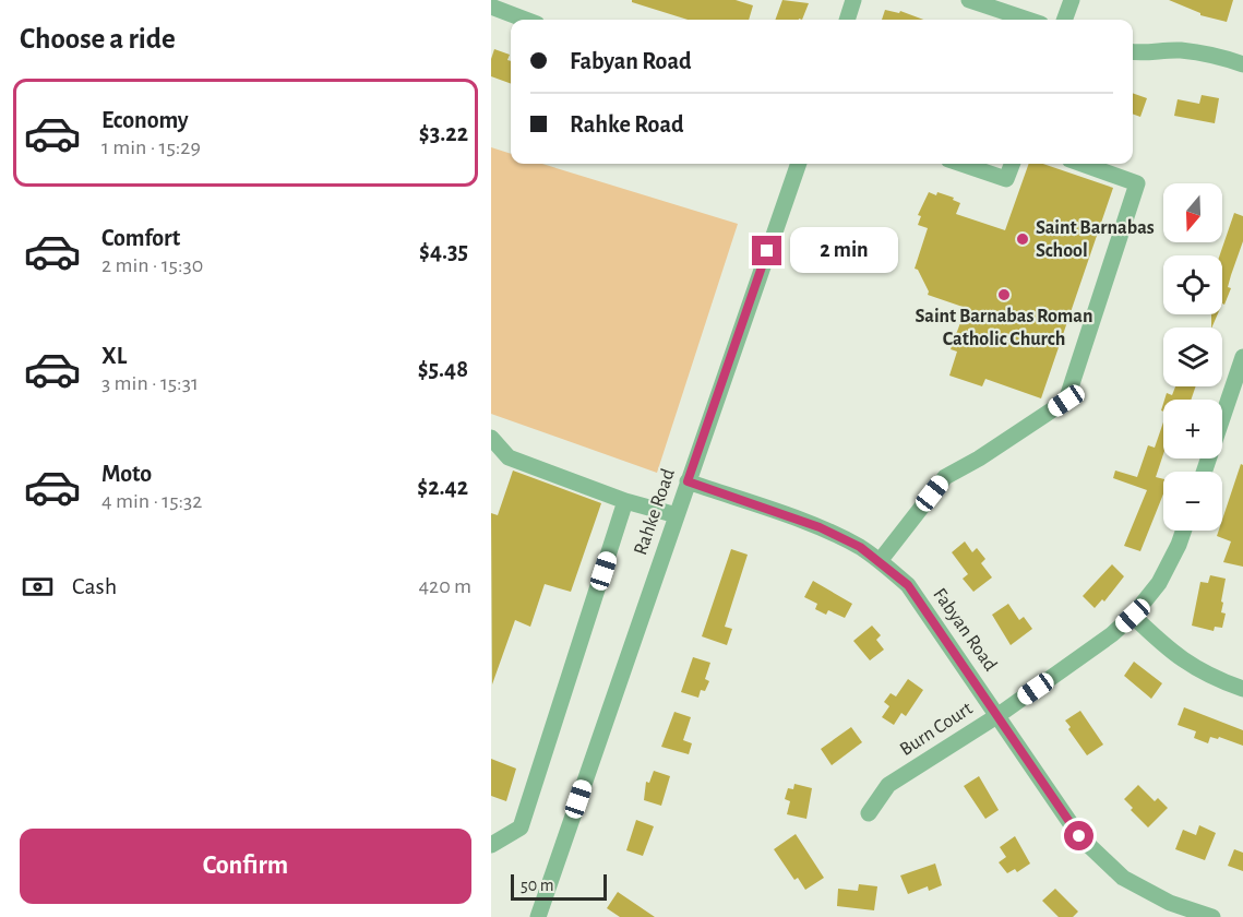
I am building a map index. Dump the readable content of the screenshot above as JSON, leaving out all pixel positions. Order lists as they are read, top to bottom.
{
  "streets": {
    "street": ["Rahke Road", "Fabyan Road", "Burn Court"]
  },
  "crossings": [
    ["Rahke Road", "Fabyan Road"],
    ["Fabyan Road", "Burn Court"]
  ],
  "places": ["Saint Barnabas School", "Saint Barnabas Roman Catholic Church"],
  "scale_bar": "50 m",
  "north": "bottom",
  "page": {
    "heading": "Choose a ride",
    "banner": ["Fabyan Road", "Rahke Road"],
    "list": [
      {
        "name": "Economy",
        "note": "1 min · 15:29",
        "value": "$3.22"
      },
      {
        "name": "Comfort",
        "note": "2 min · 15:30",
        "value": "$4.35"
      },
      {
        "name": "XL",
        "note": "3 min · 15:31",
        "value": "$5.48"
      },
      {
        "name": "Moto",
        "note": "4 min · 15:32",
        "value": "$2.42"
      }
    ],
    "map_buttons": ["+", "−"],
    "bubble": "2 min",
    "pay": ["Cash", "420 m"],
    "buttons": "Confirm",
    "scale": "50 m"
  }
}
